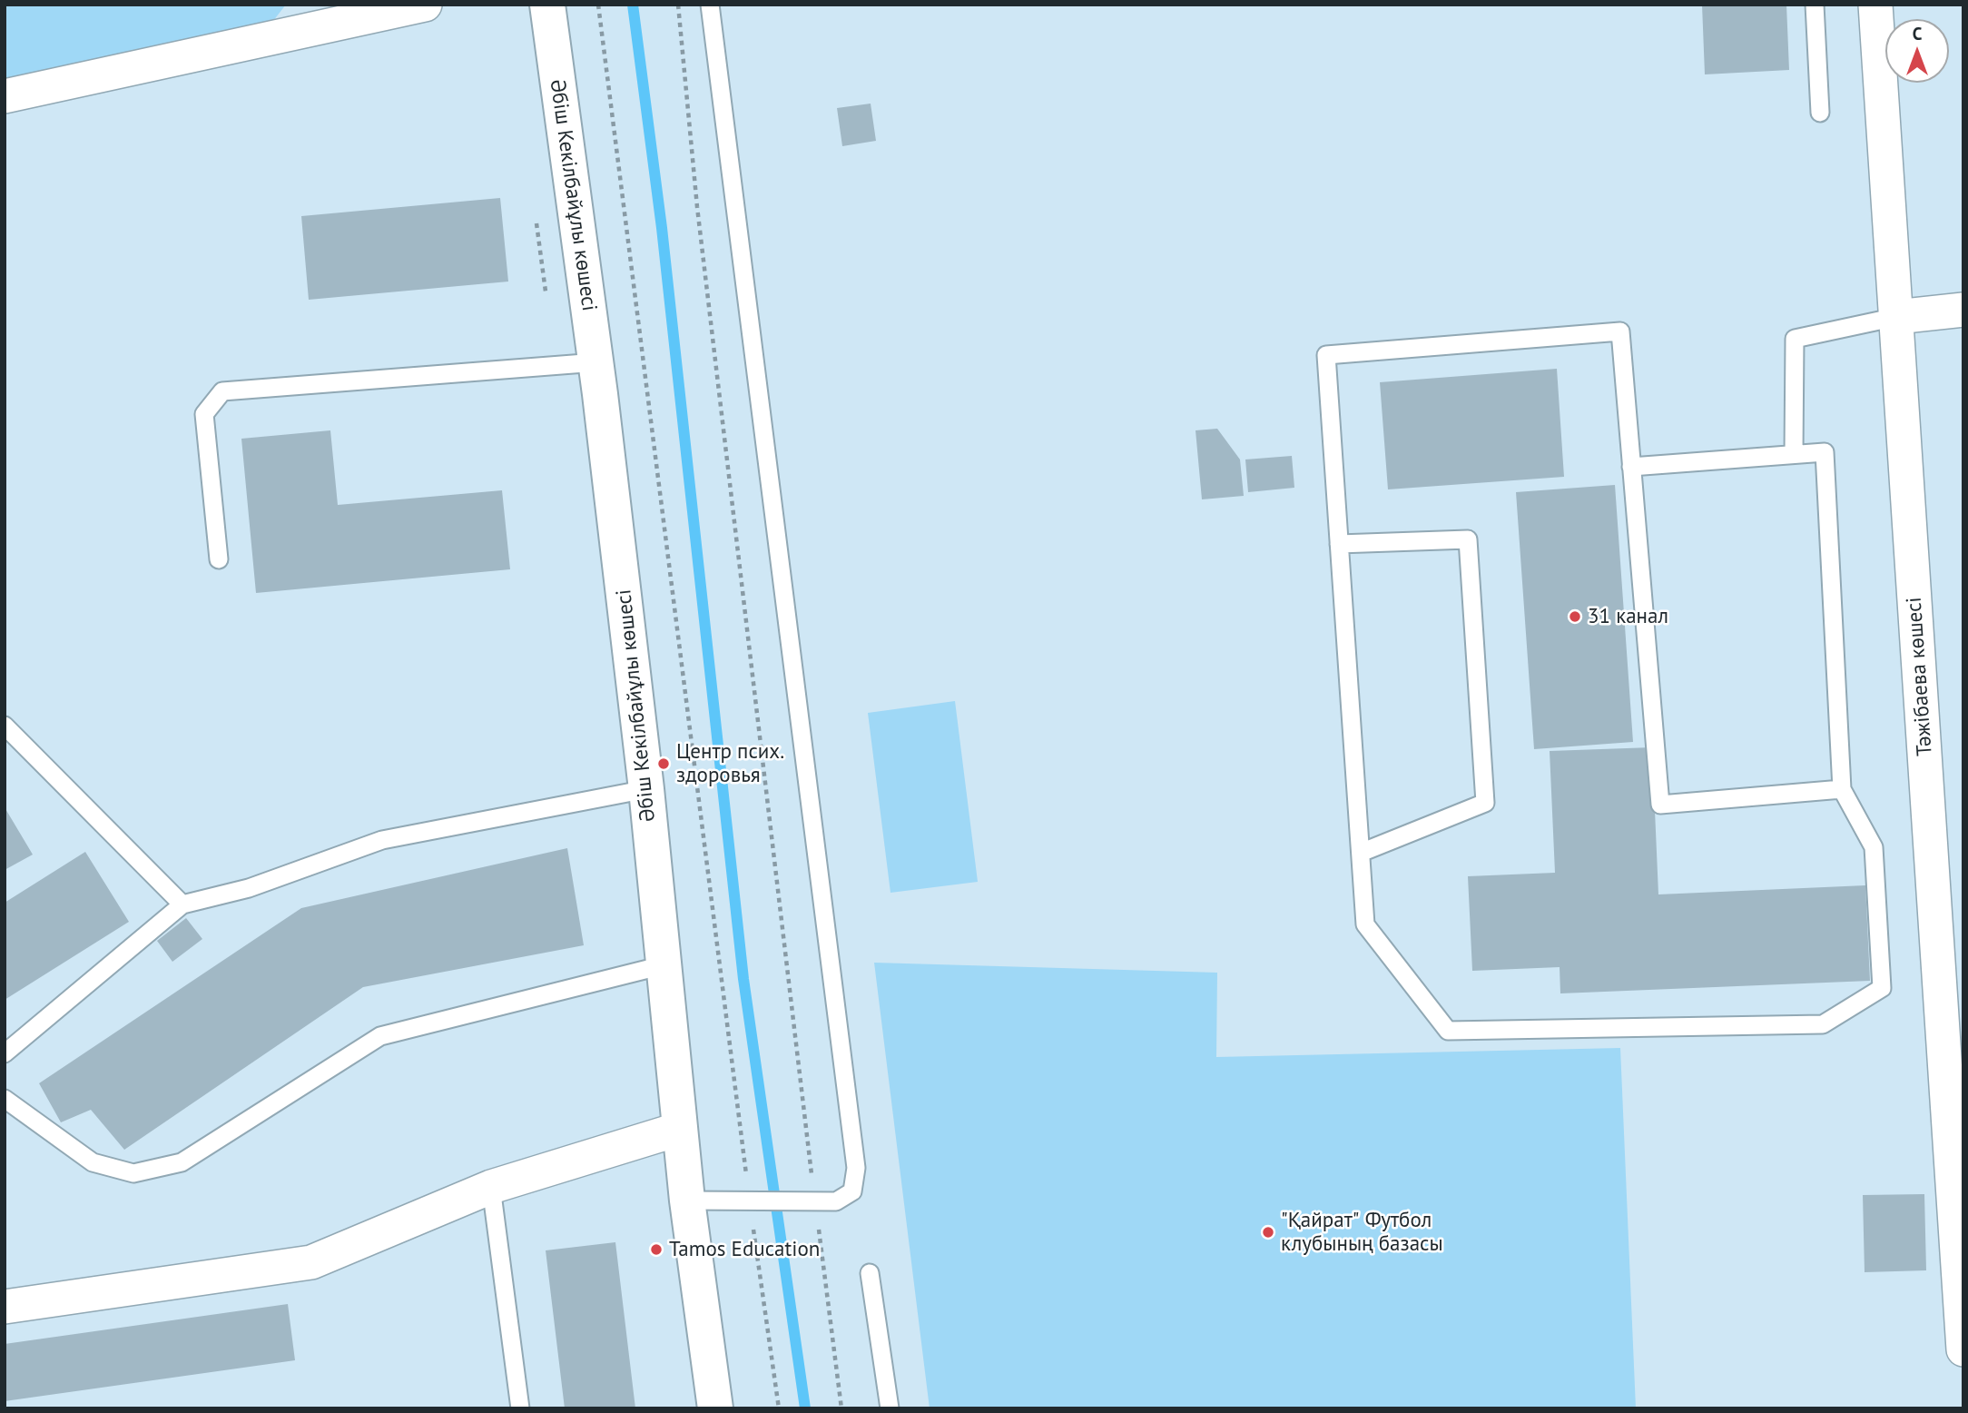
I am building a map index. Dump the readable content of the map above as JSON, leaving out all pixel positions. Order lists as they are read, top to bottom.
{
  "streets": {
    "street": ["Әбіш Кекілбайұлы көшесі", "Тәжібаева көшесі"]
  },
  "places": [
    "31 канал",
    "Центр псих. здоровья",
    "\"Қайрат\" Футбол клубының базасы",
    "Tamos Education"
  ],
  "north": "top"
}
